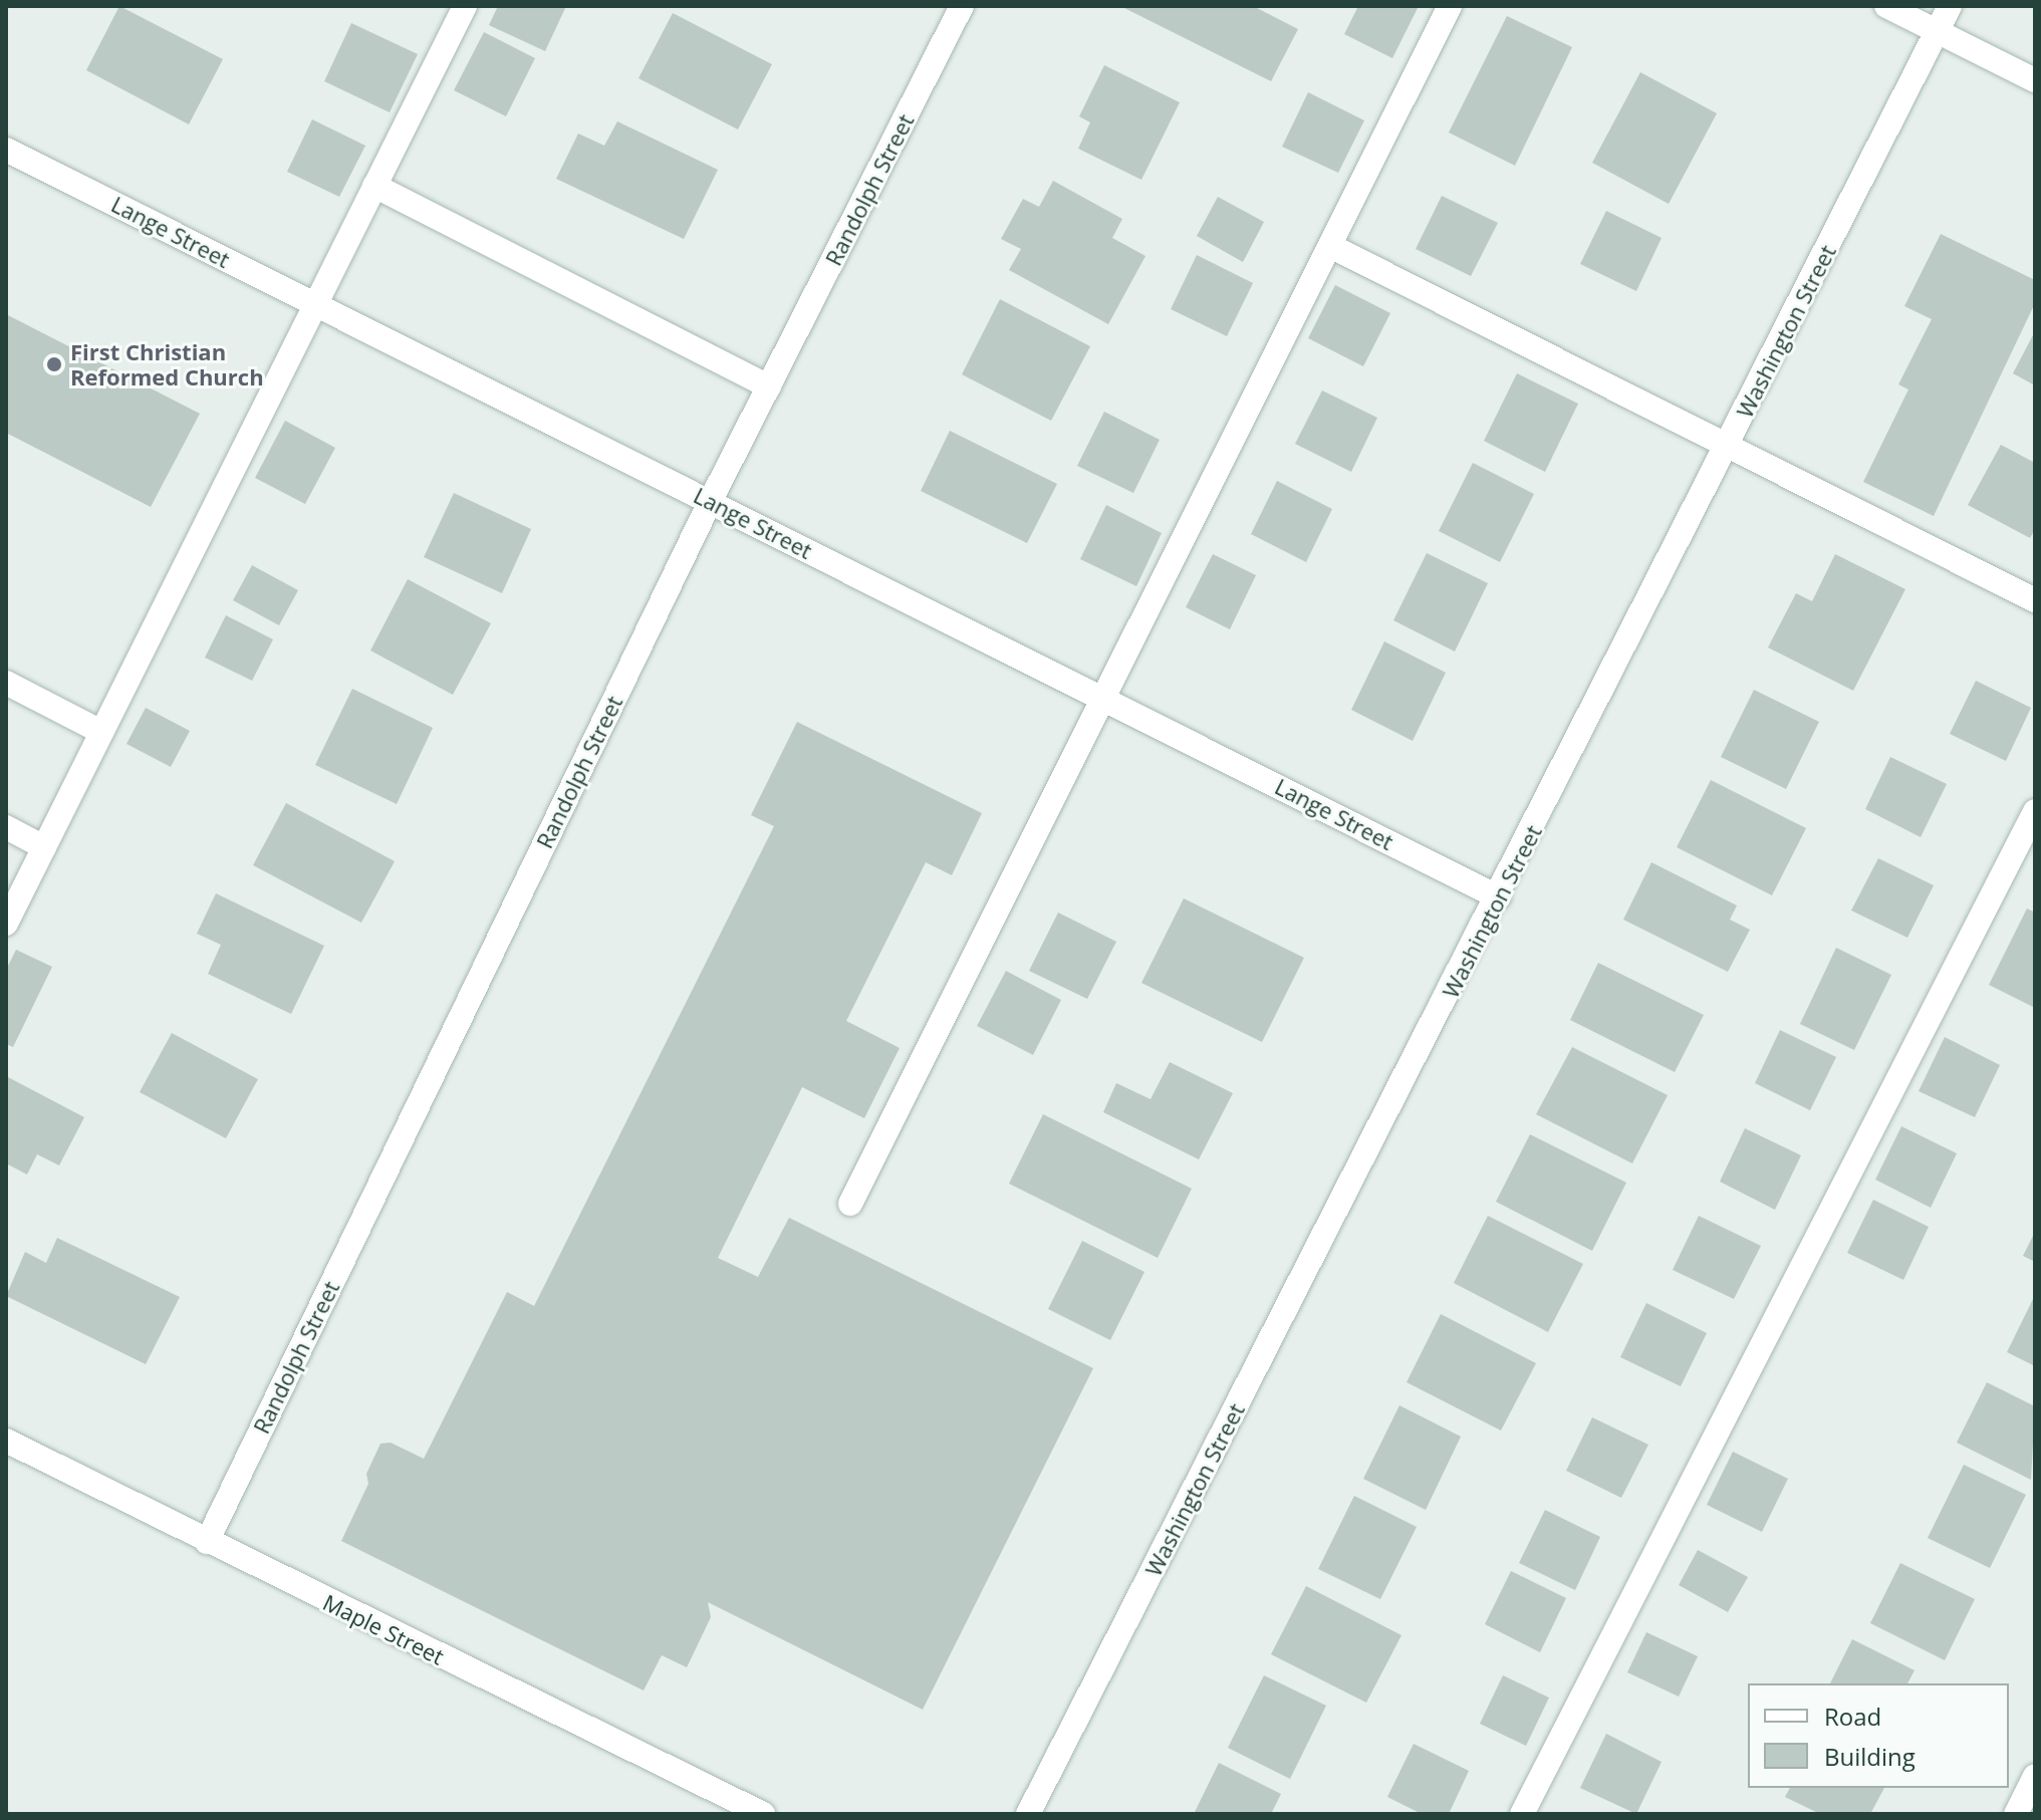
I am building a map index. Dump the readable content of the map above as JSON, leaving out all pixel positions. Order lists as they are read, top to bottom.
{
  "streets": {
    "street": [
      "Randolph Street",
      "Lange Street",
      "Washington Street",
      "Maple Street"
    ]
  },
  "crossings": [
    ["Randolph Street", "Lange Street"],
    ["Randolph Street", "Maple Street"],
    ["Lange Street", "Washington Street"]
  ],
  "places": ["First Christian Reformed Church"],
  "legend": ["Road", "Building"]
}
